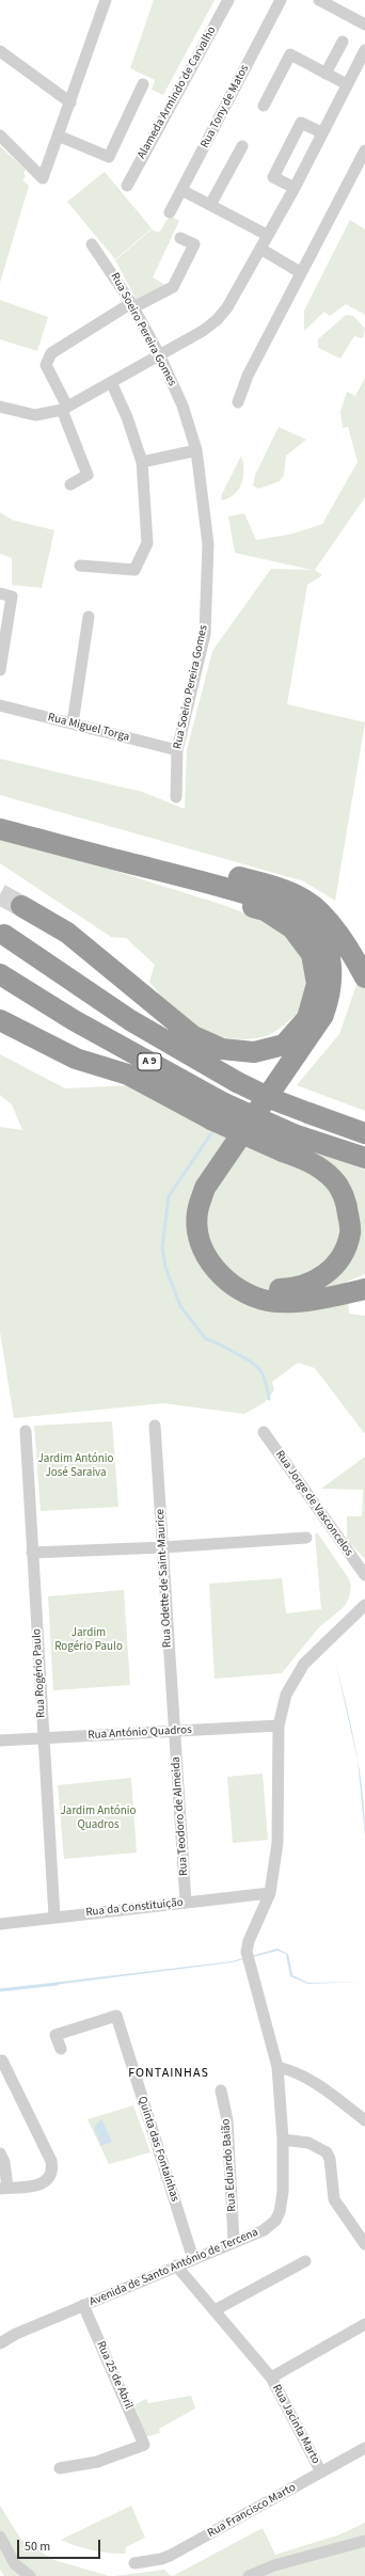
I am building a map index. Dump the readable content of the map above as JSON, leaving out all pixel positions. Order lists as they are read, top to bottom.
{
  "streets": {
    "highway": ["A 9"],
    "street": [
      "Alameda Armindo de Carvalho",
      "Rua Tony de Matos",
      "Rua Soeiro Pereira Gomes",
      "Rua Miguel Torga",
      "Rua Jorge de Vasconcelos",
      "Rua Odette de Saint-Maurice",
      "Rua Rogério Paulo",
      "Rua António Quadros",
      "Rua Teodoro de Almeida",
      "Rua da Constituição",
      "Quinta das Fontaínhas",
      "Rua Eduardo Baião",
      "Avenida de Santo António de Tercena",
      "Rua 25 de Abril",
      "Rua Jacinta Marto",
      "Rua Francisco Marto"
    ]
  },
  "crossings": [
    ["Rua Soeiro Pereira Gomes", "Rua Miguel Torga"],
    ["Rua Odette de Saint-Maurice", "Rua António Quadros"],
    ["Rua Odette de Saint-Maurice", "Rua Teodoro de Almeida"],
    ["Rua Rogério Paulo", "Rua António Quadros"],
    ["Rua Rogério Paulo", "Rua da Constituição"],
    ["Rua António Quadros", "Rua Teodoro de Almeida"],
    ["Rua António Quadros", "Avenida de Santo António de Tercena"],
    ["Rua Teodoro de Almeida", "Rua da Constituição"],
    ["Rua da Constituição", "Avenida de Santo António de Tercena"],
    ["Quinta das Fontaínhas", "Avenida de Santo António de Tercena"],
    ["Rua Eduardo Baião", "Avenida de Santo António de Tercena"],
    ["Avenida de Santo António de Tercena", "Rua 25 de Abril"],
    ["Avenida de Santo António de Tercena", "Rua Jacinta Marto"],
    ["Rua Jacinta Marto", "Rua Francisco Marto"]
  ],
  "districts": ["FONTAINHAS"],
  "parks": ["Jardim António José Saraiva", "Jardim Rogério Paulo", "Jardim António Quadros"],
  "scale_bar": "50 m"
}
